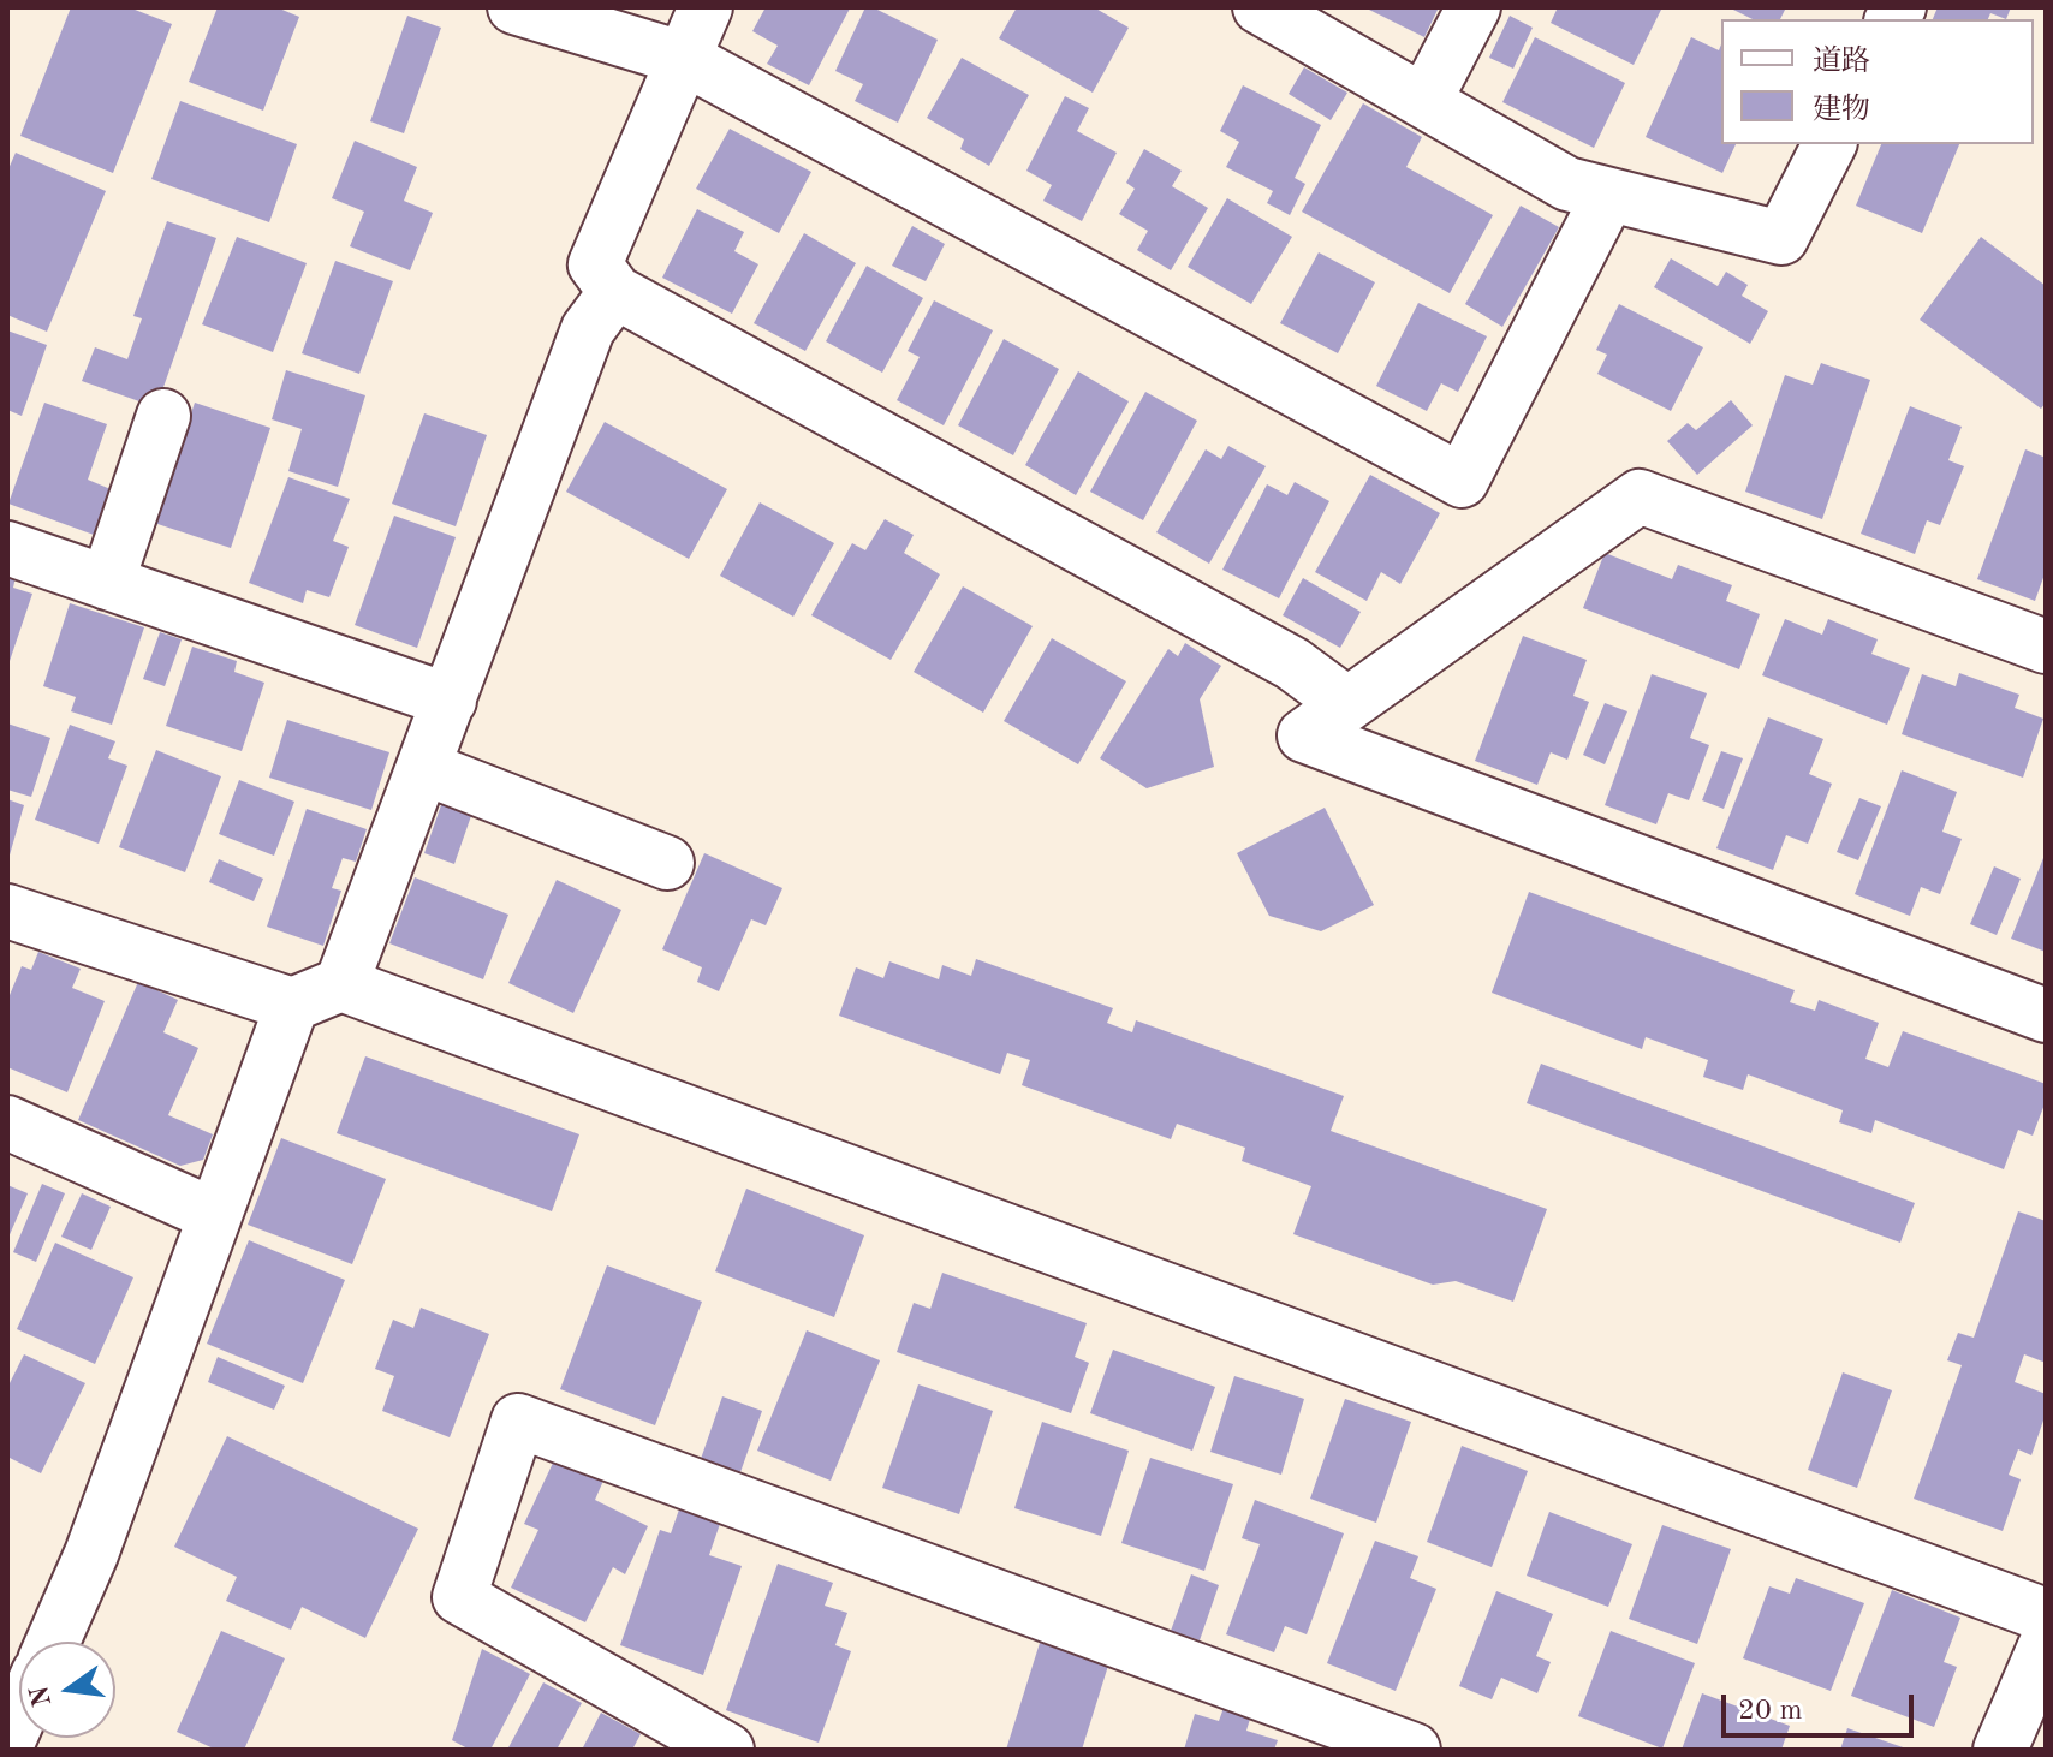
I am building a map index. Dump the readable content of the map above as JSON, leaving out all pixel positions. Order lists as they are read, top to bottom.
{
  "legend": ["道路", "建物"],
  "scale_bar": "20 m",
  "north": "left"
}
